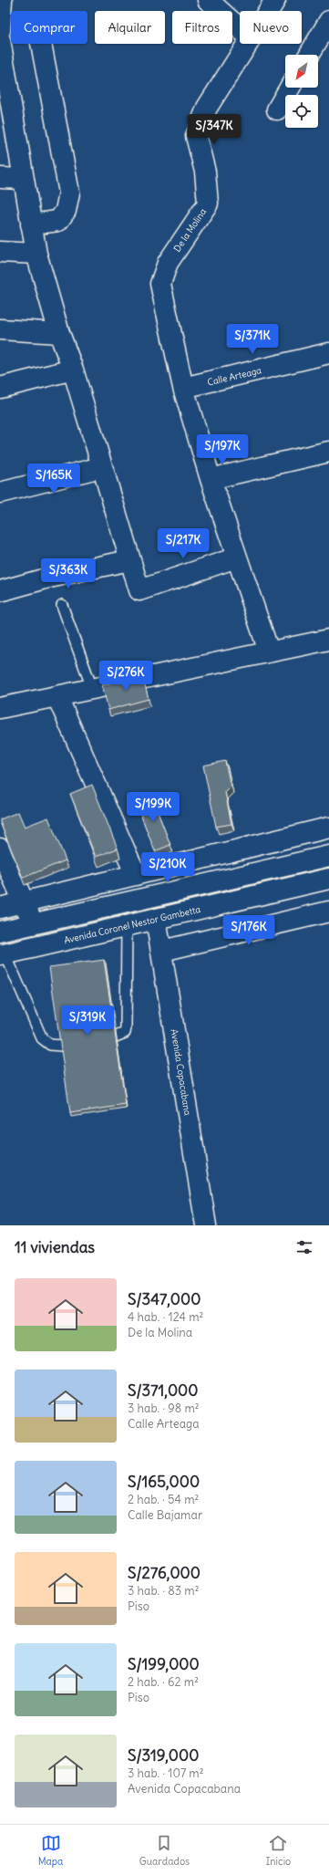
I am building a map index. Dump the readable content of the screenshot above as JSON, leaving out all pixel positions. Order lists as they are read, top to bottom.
{
  "streets": {
    "main road": [
      "De la Molina",
      "Calle Arteaga",
      "Avenida Coronel Nestor Gambetta",
      "Avenida Copacabana"
    ]
  },
  "crossings": [
    ["De la Molina", "Calle Arteaga"],
    ["Avenida Coronel Nestor Gambetta", "Avenida Copacabana"]
  ],
  "north": "bottom left",
  "page": {
    "chip": [
      "Comprar",
      "Alquilar",
      "Filtros",
      "Nuevo"
    ],
    "price": [
      "S/347K",
      "S/371K",
      "S/197K",
      "S/165K",
      "S/217K",
      "S/363K",
      "S/276K",
      "S/199K",
      "S/210K",
      "S/176K",
      "S/319K"
    ],
    "heading": "11 viviendas",
    "list": [
      {
        "name": "S/347,000",
        "note": "4 hab. · 124 m² · De la Molina"
      },
      {
        "name": "S/371,000",
        "note": "3 hab. · 98 m² · Calle Arteaga"
      },
      {
        "name": "S/165,000",
        "note": "2 hab. · 54 m² · Calle Bajamar"
      },
      {
        "name": "S/276,000",
        "note": "3 hab. · 83 m² · Piso"
      },
      {
        "name": "S/199,000",
        "note": "2 hab. · 62 m² · Piso"
      },
      {
        "name": "S/319,000",
        "note": "3 hab. · 107 m² · Avenida Copacabana"
      }
    ],
    "tabs": ["Mapa", "Guardados", "Inicio"]
  }
}
